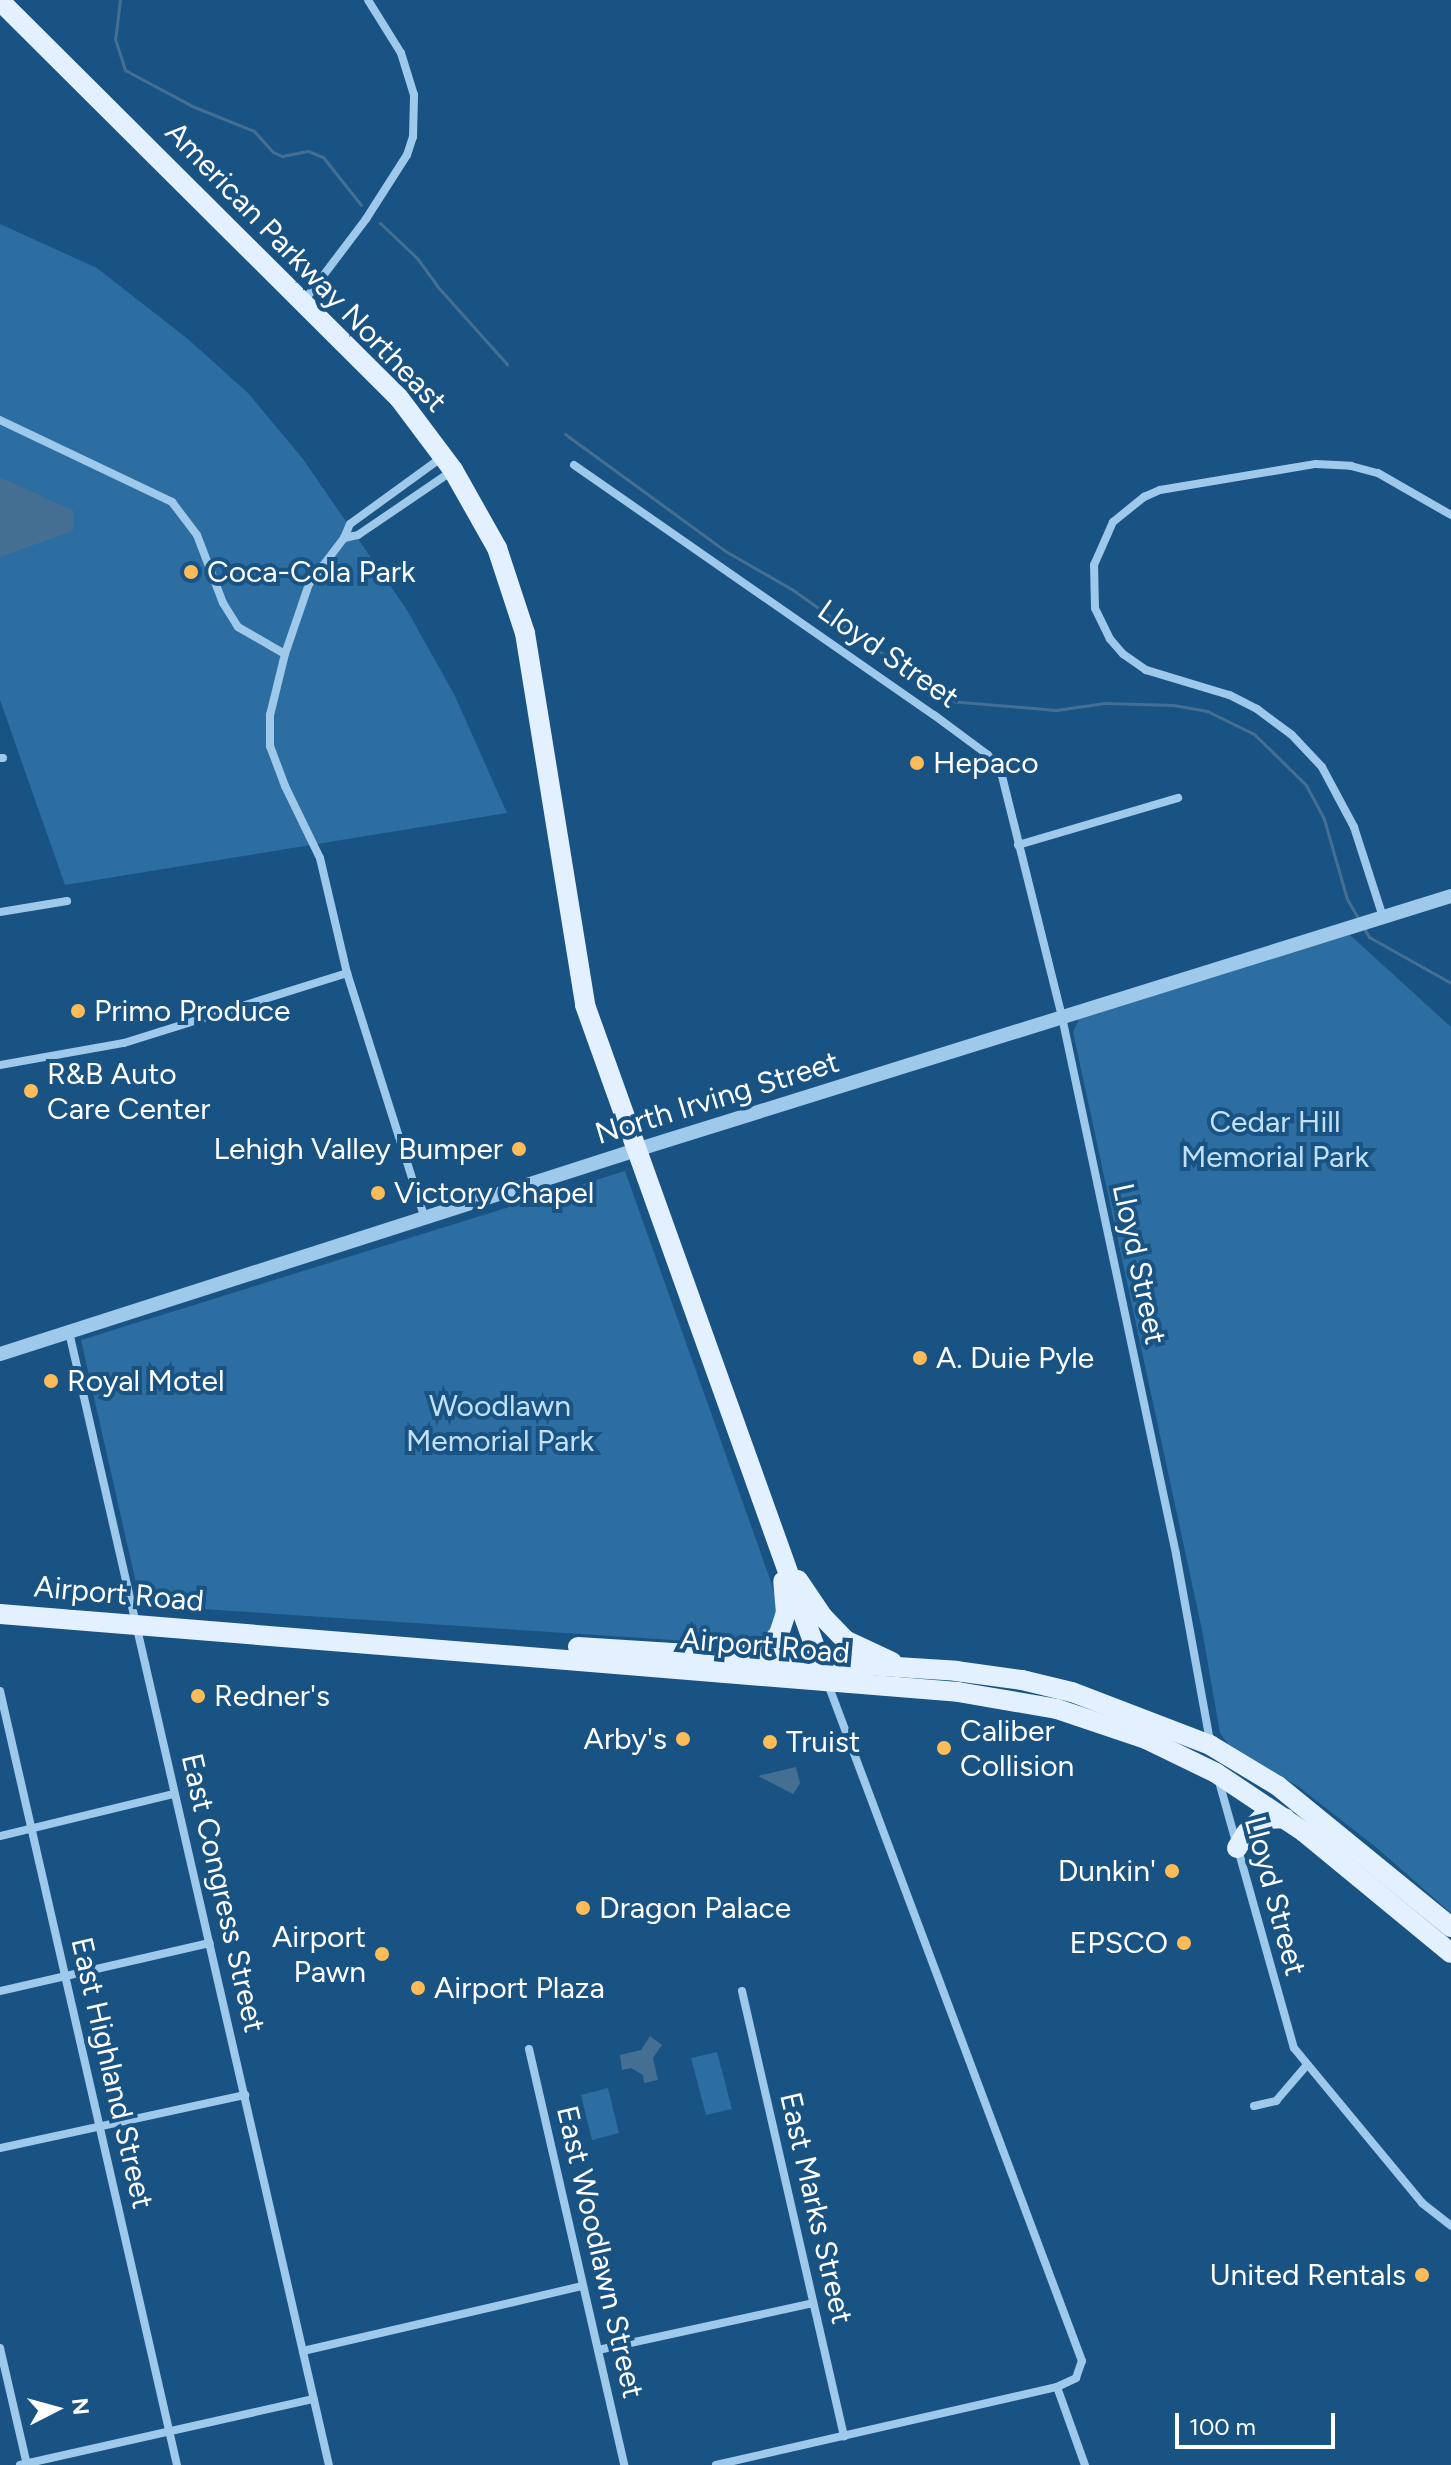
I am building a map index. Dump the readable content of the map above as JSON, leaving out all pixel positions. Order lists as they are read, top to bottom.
{
  "streets": {
    "main road": ["American Parkway Northeast", "Airport Road"],
    "street": [
      "Lloyd Street",
      "North Irving Street",
      "East Congress Street",
      "East Highland Street",
      "East Marks Street",
      "East Woodlawn Street"
    ]
  },
  "crossings": [
    ["American Parkway Northeast", "North Irving Street"],
    ["Lloyd Street", "North Irving Street"],
    ["Lloyd Street", "Airport Road"],
    ["North Irving Street", "East Congress Street"],
    ["Airport Road", "East Congress Street"]
  ],
  "parks": ["Cedar Hill Memorial Park", "Woodlawn Memorial Park"],
  "places": [
    "Coca-Cola Park",
    "Hepaco",
    "Primo Produce",
    "R&B Auto Care Center",
    "Lehigh Valley Bumper",
    "Victory Chapel",
    "A. Duie Pyle",
    "Royal Motel",
    "Redner's",
    "Arby's",
    "Truist",
    "Caliber Collision",
    "Dunkin'",
    "Dragon Palace",
    "EPSCO",
    "Airport Pawn",
    "Airport Plaza",
    "United Rentals"
  ],
  "scale_bar": "100 m",
  "north": "right"
}
